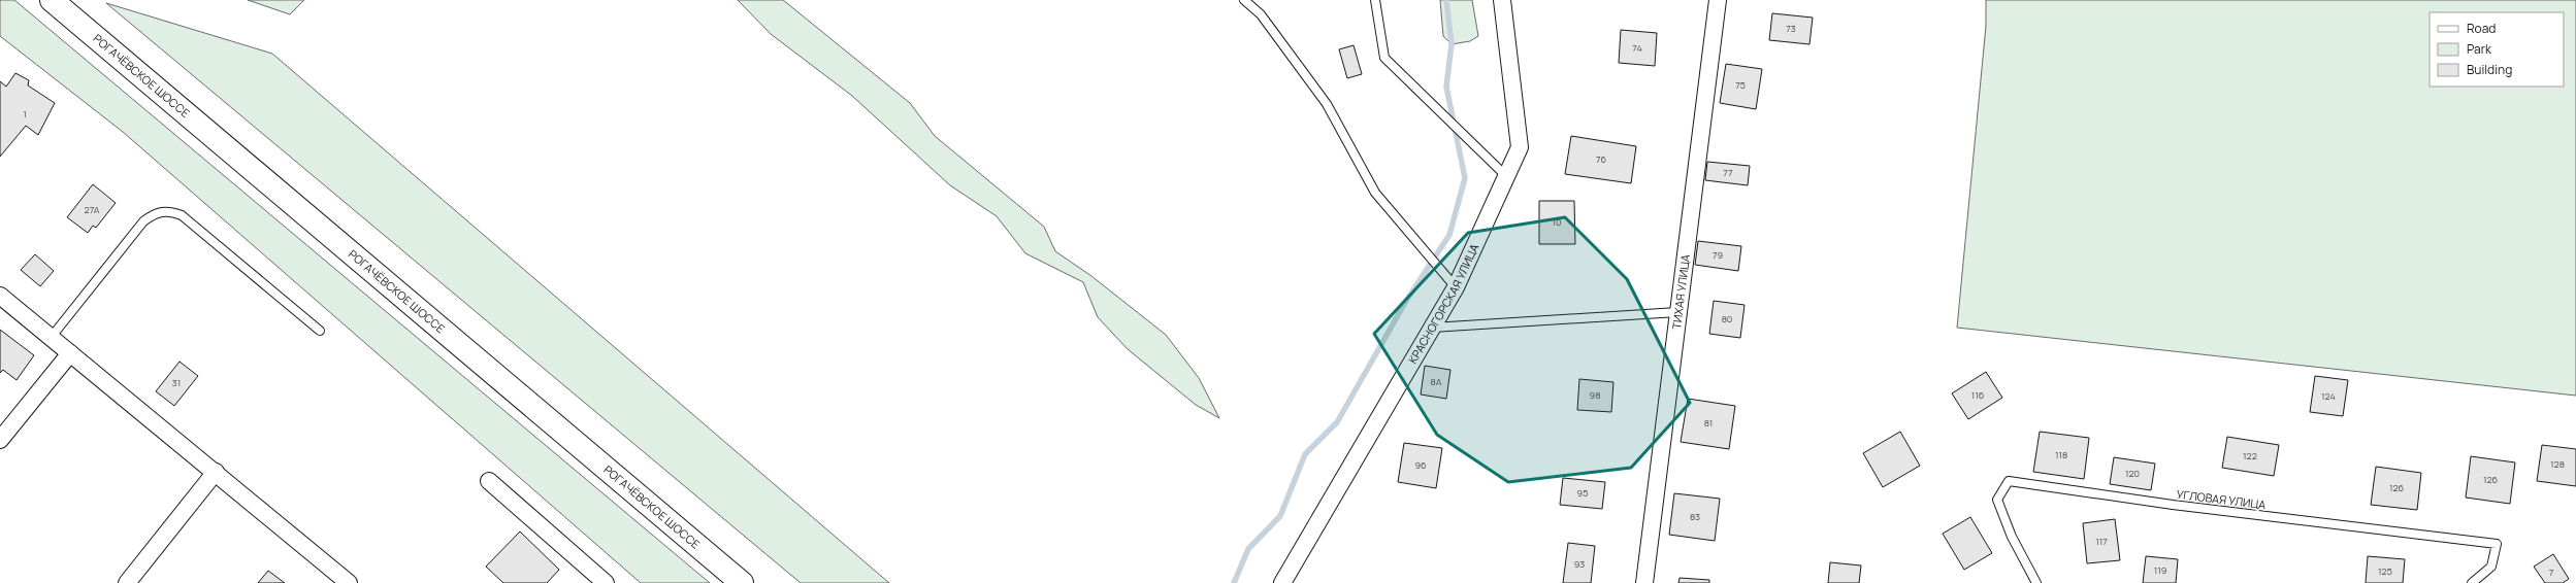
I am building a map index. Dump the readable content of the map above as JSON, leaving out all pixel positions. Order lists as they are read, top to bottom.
{
  "streets": {
    "main road": ["РОГАЧЁВСКОЕ ШОССЕ"],
    "street": ["ТИХАЯ УЛИЦА", "КРАСНОГОРСКАЯ УЛИЦА"],
    "lane": ["УГЛОВАЯ УЛИЦА"]
  },
  "house_numbers": [
    "73",
    "74",
    "75",
    "1",
    "76",
    "77",
    "27А",
    "10",
    "79",
    "80",
    "8А",
    "31",
    "98",
    "116",
    "124",
    "81",
    "118",
    "122",
    "128",
    "96",
    "120",
    "126",
    "126",
    "95",
    "83",
    "117",
    "93",
    "119",
    "125",
    "7"
  ],
  "legend": ["Road", "Park", "Building"]
}
